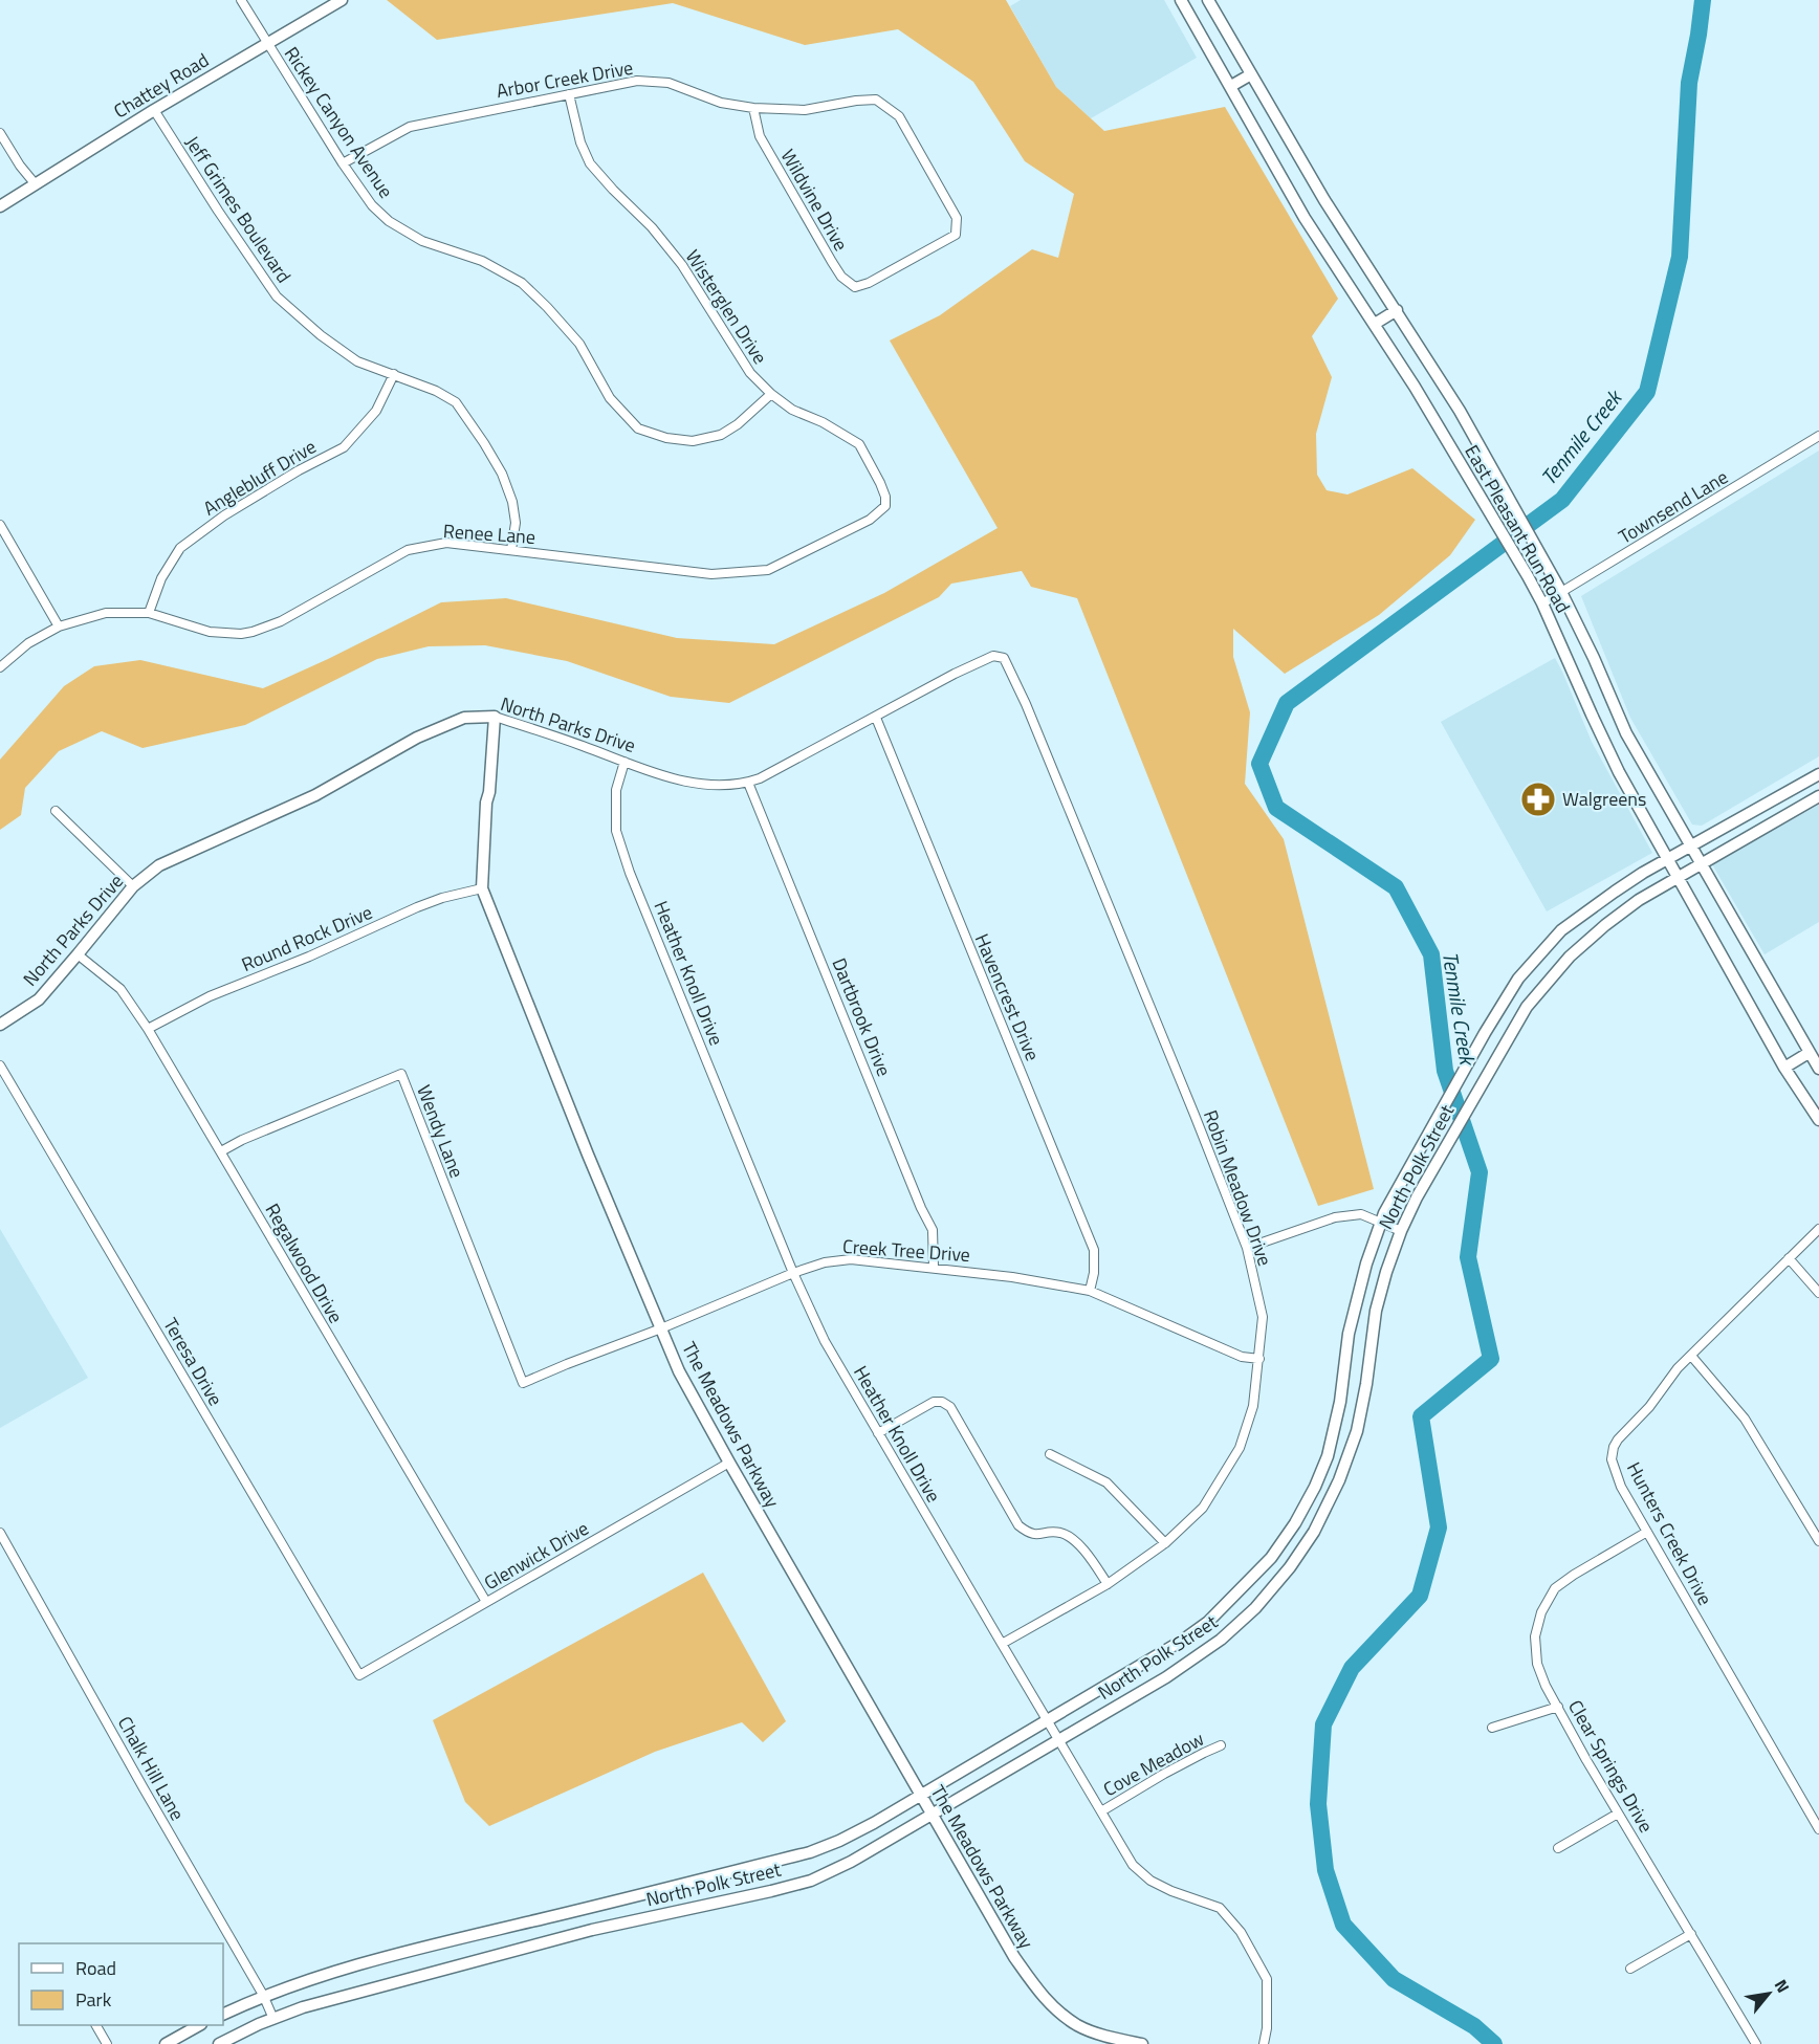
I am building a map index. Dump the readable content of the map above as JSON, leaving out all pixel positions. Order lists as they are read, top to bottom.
{
  "streets": {
    "main road": [
      "Chattey Road",
      "East Pleasant Run Road",
      "North Parks Drive",
      "North Polk Street",
      "The Meadows Parkway"
    ],
    "street": [
      "Arbor Creek Drive",
      "Rickey Canyon Avenue",
      "Wildvine Drive",
      "Jeff Grimes Boulevard",
      "Wisterglen Drive",
      "Anglebluff Drive",
      "Townsend Lane",
      "Renee Lane",
      "Round Rock Drive",
      "Heather Knoll Drive",
      "Havencrest Drive",
      "Dartbrook Drive",
      "Wendy Lane",
      "Robin Meadow Drive",
      "Creek Tree Drive",
      "Regalwood Drive",
      "Teresa Drive",
      "Hunters Creek Drive",
      "Glenwick Drive",
      "Cove Meadow",
      "Clear Springs Drive",
      "Chalk Hill Lane"
    ]
  },
  "crossings": [
    ["Arbor Creek Drive", "Rickey Canyon Avenue"],
    ["Arbor Creek Drive", "Wildvine Drive"],
    ["Arbor Creek Drive", "Wisterglen Drive"],
    ["Chattey Road", "Rickey Canyon Avenue"],
    ["Chattey Road", "Jeff Grimes Boulevard"],
    ["Rickey Canyon Avenue", "Wisterglen Drive"],
    ["Jeff Grimes Boulevard", "Anglebluff Drive"],
    ["Jeff Grimes Boulevard", "Renee Lane"],
    ["Wisterglen Drive", "Renee Lane"],
    ["Anglebluff Drive", "Renee Lane"],
    ["Townsend Lane", "East Pleasant Run Road"],
    ["East Pleasant Run Road", "North Polk Street"],
    ["North Parks Drive", "Heather Knoll Drive"],
    ["North Parks Drive", "Havencrest Drive"],
    ["North Parks Drive", "Dartbrook Drive"],
    ["North Parks Drive", "Robin Meadow Drive"],
    ["North Parks Drive", "Regalwood Drive"],
    ["North Parks Drive", "The Meadows Parkway"],
    ["Round Rock Drive", "Regalwood Drive"],
    ["Round Rock Drive", "The Meadows Parkway"],
    ["Heather Knoll Drive", "North Polk Street"],
    ["Heather Knoll Drive", "Robin Meadow Drive"],
    ["Heather Knoll Drive", "Creek Tree Drive"],
    ["Heather Knoll Drive", "Cove Meadow"],
    ["Havencrest Drive", "Creek Tree Drive"],
    ["Dartbrook Drive", "Creek Tree Drive"],
    ["Wendy Lane", "Creek Tree Drive"],
    ["Wendy Lane", "Regalwood Drive"],
    ["North Polk Street", "The Meadows Parkway"],
    ["North Polk Street", "Chalk Hill Lane"],
    ["Robin Meadow Drive", "Creek Tree Drive"],
    ["Creek Tree Drive", "The Meadows Parkway"],
    ["Regalwood Drive", "Glenwick Drive"],
    ["Teresa Drive", "Glenwick Drive"],
    ["The Meadows Parkway", "Glenwick Drive"],
    ["Hunters Creek Drive", "Clear Springs Drive"]
  ],
  "water": ["Tenmile Creek"],
  "places": {
    "pharmacy": ["Walgreens"]
  },
  "legend": ["Road", "Park"],
  "north": "top right"
}
